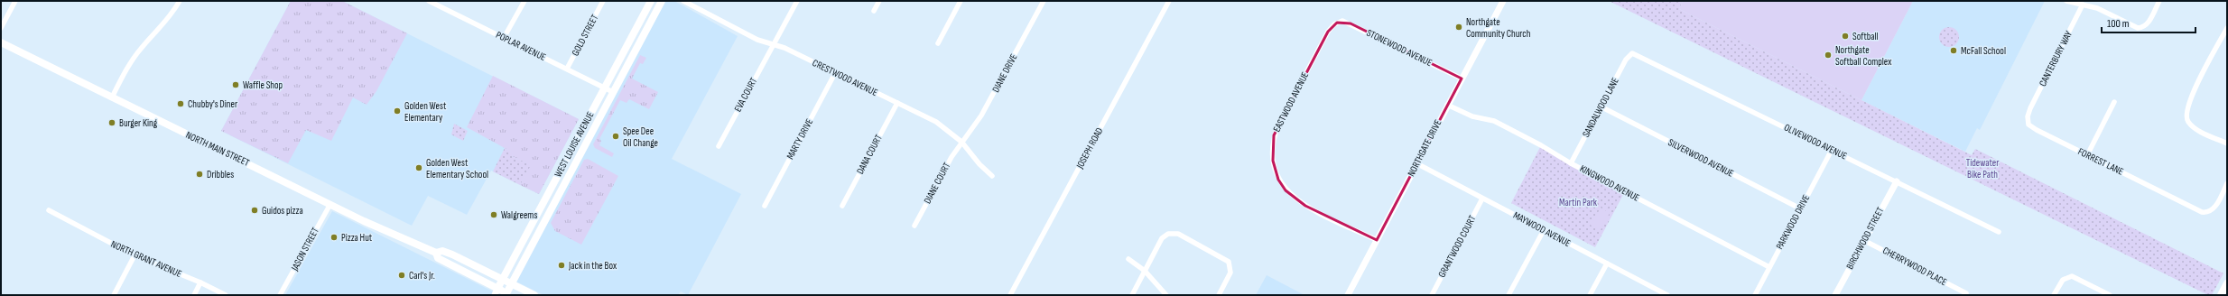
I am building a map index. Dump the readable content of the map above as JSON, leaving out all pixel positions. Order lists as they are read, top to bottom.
{
  "streets": {
    "main road": ["WEST LOUISE AVENUE", "NORTH MAIN STREET"],
    "street": [
      "GOLD STREET",
      "POPLAR AVENUE",
      "STONEWOOD AVENUE",
      "CANTERBURY WAY",
      "DIANE DRIVE",
      "CRESTWOOD AVENUE",
      "EVA COURT",
      "EASTWOOD AVENUE",
      "SANDALWOOD LANE",
      "MARTY DRIVE",
      "OLIVEWOOD AVENUE",
      "JOSEPH ROAD",
      "NORTHGATE DRIVE",
      "DANA COURT",
      "SILVERWOOD AVENUE",
      "FORREST LANE",
      "DIANE COURT",
      "KINGWOOD AVENUE",
      "PARKWOOD DRIVE",
      "MAYWOOD AVENUE",
      "BIRCHWOOD STREET",
      "GRANTWOOD COURT",
      "JASON STREET",
      "NORTH GRANT AVENUE",
      "CHERRYWOOD PLACE"
    ]
  },
  "crossings": [
    ["GOLD STREET", "POPLAR AVENUE"],
    ["POPLAR AVENUE", "WEST LOUISE AVENUE"],
    ["STONEWOOD AVENUE", "EASTWOOD AVENUE"],
    ["STONEWOOD AVENUE", "NORTHGATE DRIVE"],
    ["CANTERBURY WAY", "FORREST LANE"],
    ["DIANE DRIVE", "CRESTWOOD AVENUE"],
    ["DIANE DRIVE", "DIANE COURT"],
    ["CRESTWOOD AVENUE", "EVA COURT"],
    ["CRESTWOOD AVENUE", "MARTY DRIVE"],
    ["CRESTWOOD AVENUE", "DANA COURT"],
    ["CRESTWOOD AVENUE", "DIANE COURT"],
    ["EASTWOOD AVENUE", "NORTHGATE DRIVE"],
    ["SANDALWOOD LANE", "OLIVEWOOD AVENUE"],
    ["SANDALWOOD LANE", "SILVERWOOD AVENUE"],
    ["SANDALWOOD LANE", "KINGWOOD AVENUE"],
    ["OLIVEWOOD AVENUE", "PARKWOOD DRIVE"],
    ["OLIVEWOOD AVENUE", "BIRCHWOOD STREET"],
    ["WEST LOUISE AVENUE", "NORTH MAIN STREET"],
    ["NORTHGATE DRIVE", "KINGWOOD AVENUE"],
    ["NORTHGATE DRIVE", "MAYWOOD AVENUE"],
    ["NORTH MAIN STREET", "JASON STREET"],
    ["SILVERWOOD AVENUE", "PARKWOOD DRIVE"],
    ["KINGWOOD AVENUE", "PARKWOOD DRIVE"],
    ["MAYWOOD AVENUE", "GRANTWOOD COURT"],
    ["BIRCHWOOD STREET", "CHERRYWOOD PLACE"]
  ],
  "parks": ["Tidewater Bike Path", "Martin Park"],
  "places": [
    "Northgate Community Church",
    "Softball",
    "McFall School",
    "Northgate Softball Complex",
    "Waffle Shop",
    "Chubby's Diner",
    "Golden West Elementary",
    "Burger King",
    "Spee Dee Oil Change",
    "Golden West Elementary School",
    "Dribbles",
    "Guidos pizza",
    "Walgreems",
    "Pizza Hut",
    "Jack in the Box",
    "Carl's Jr."
  ],
  "scale_bar": "100 m"
}
